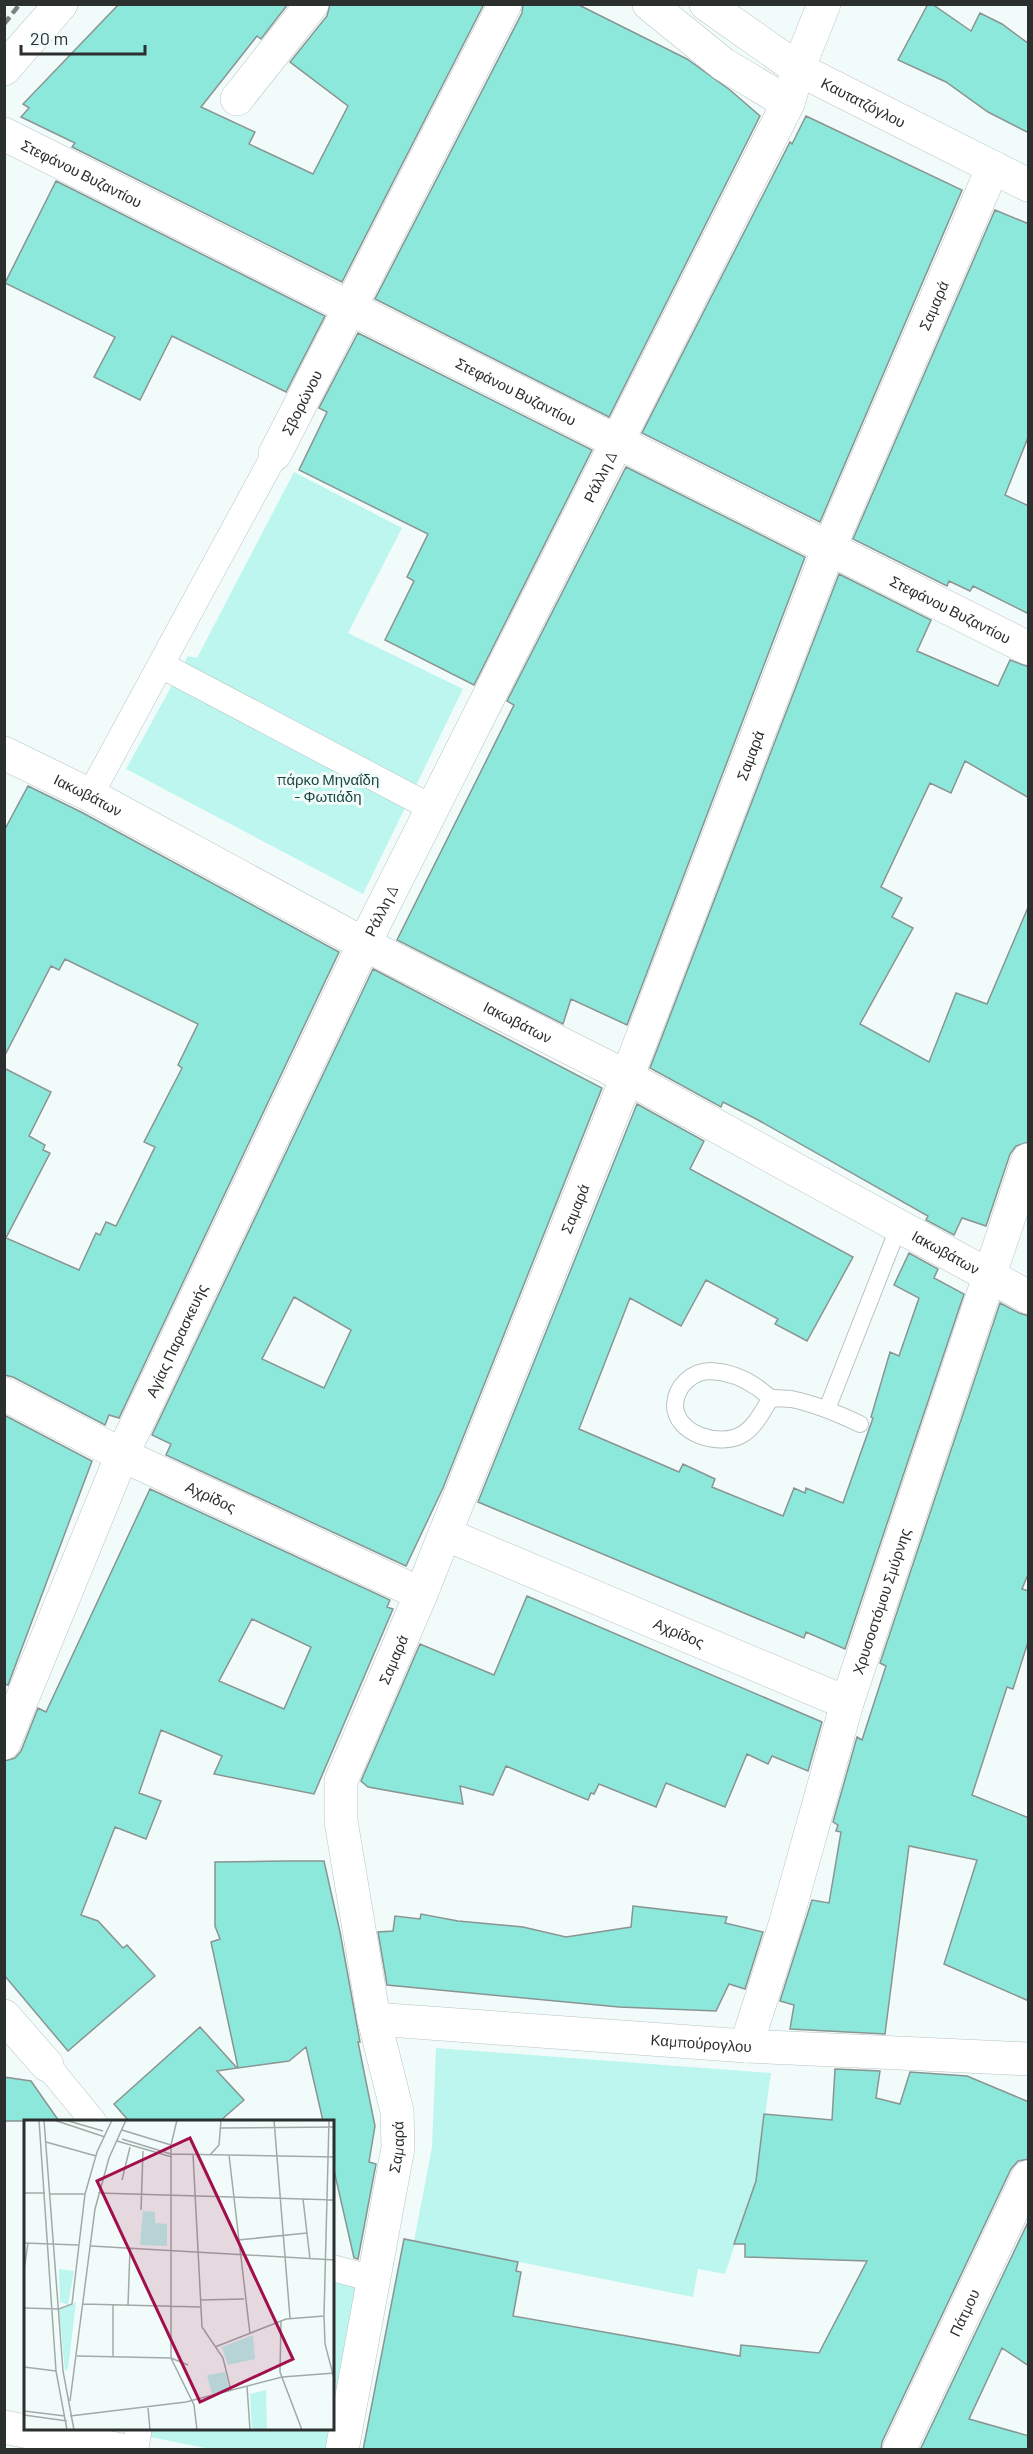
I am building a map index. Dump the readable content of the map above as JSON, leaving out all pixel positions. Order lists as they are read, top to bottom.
{
  "streets": {
    "street": [
      "Καυτατζόγλου",
      "Στεφάνου Βυζαντίου",
      "Σαμαρά",
      "Σβορώνου",
      "Ράλλη Δ",
      "Ιακωβάτων",
      "Αγίας Παρασκευής",
      "Αχρίδος",
      "Χρυσοστόμου Σμύρνης",
      "Καμπούρογλου",
      "Πάτμου"
    ]
  },
  "crossings": [
    ["Καυτατζόγλου", "Σαμαρά"],
    ["Καυτατζόγλου", "Ράλλη Δ"],
    ["Στεφάνου Βυζαντίου", "Σαμαρά"],
    ["Στεφάνου Βυζαντίου", "Σβορώνου"],
    ["Στεφάνου Βυζαντίου", "Ράλλη Δ"],
    ["Σαμαρά", "Ιακωβάτων"],
    ["Σαμαρά", "Αχρίδος"],
    ["Σαμαρά", "Καμπούρογλου"],
    ["Σβορώνου", "Ιακωβάτων"],
    ["Ράλλη Δ", "Ιακωβάτων"],
    ["Ράλλη Δ", "Αγίας Παρασκευής"],
    ["Ιακωβάτων", "Αγίας Παρασκευής"],
    ["Ιακωβάτων", "Χρυσοστόμου Σμύρνης"],
    ["Αγίας Παρασκευής", "Αχρίδος"],
    ["Αχρίδος", "Χρυσοστόμου Σμύρνης"],
    ["Χρυσοστόμου Σμύρνης", "Καμπούρογλου"]
  ],
  "parks": ["πάρκο Μηναΐδη - Φωτιάδη"],
  "scale_bar": "20 m"
}
